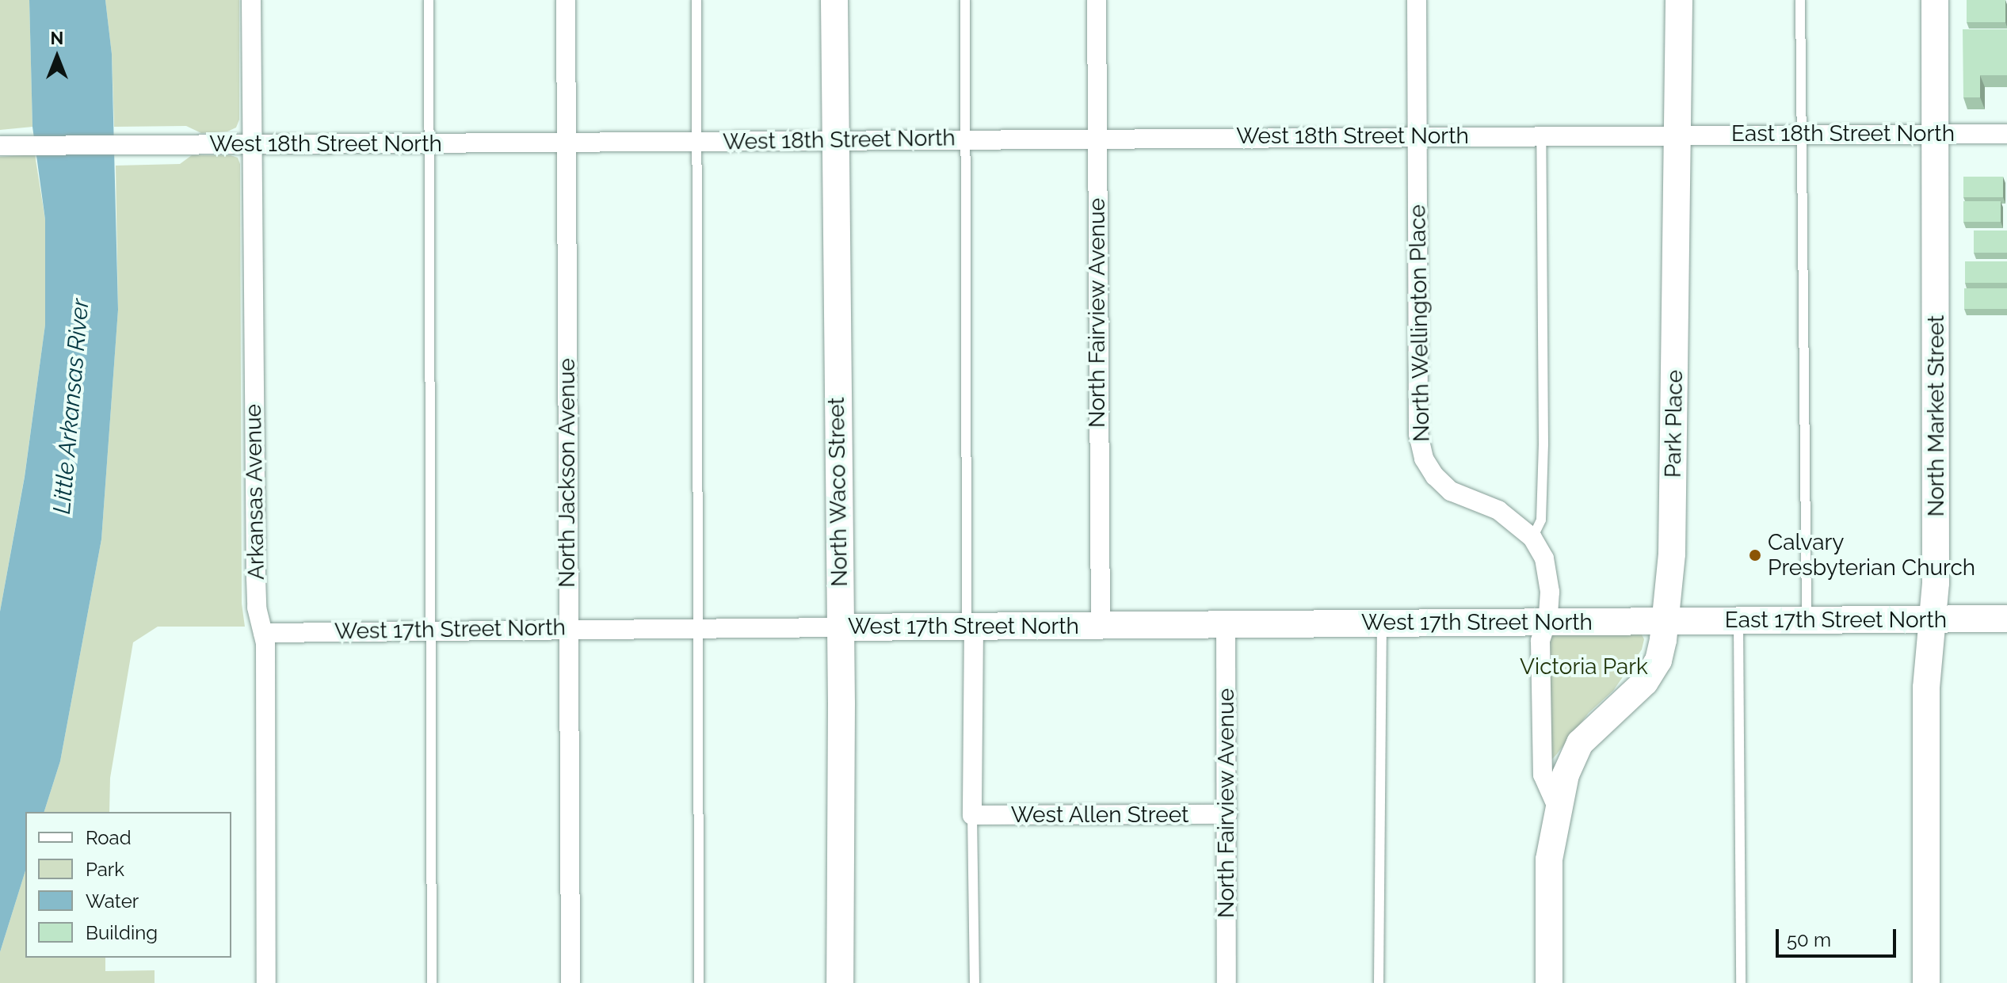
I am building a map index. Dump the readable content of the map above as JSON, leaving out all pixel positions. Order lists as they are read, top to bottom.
{
  "streets": {
    "street": [
      "East 18th Street North",
      "West 18th Street North",
      "North Fairview Avenue",
      "North Wellington Place",
      "North Market Street",
      "Park Place",
      "North Jackson Avenue",
      "Arkansas Avenue",
      "North Waco Street",
      "East 17th Street North",
      "West 17th Street North",
      "West Allen Street"
    ]
  },
  "crossings": [
    ["East 18th Street North", "West 18th Street North"],
    ["East 18th Street North", "North Market Street"],
    ["East 18th Street North", "Park Place"],
    ["West 18th Street North", "North Fairview Avenue"],
    ["West 18th Street North", "North Wellington Place"],
    ["West 18th Street North", "Park Place"],
    ["West 18th Street North", "North Jackson Avenue"],
    ["West 18th Street North", "Arkansas Avenue"],
    ["West 18th Street North", "North Waco Street"],
    ["North Fairview Avenue", "West 17th Street North"],
    ["North Fairview Avenue", "West Allen Street"],
    ["North Wellington Place", "West 17th Street North"],
    ["North Market Street", "East 17th Street North"],
    ["Park Place", "East 17th Street North"],
    ["Park Place", "West 17th Street North"],
    ["North Jackson Avenue", "West 17th Street North"],
    ["Arkansas Avenue", "West 17th Street North"],
    ["North Waco Street", "West 17th Street North"],
    ["East 17th Street North", "West 17th Street North"]
  ],
  "water": ["Little Arkansas River"],
  "parks": ["Victoria Park"],
  "places": ["Calvary Presbyterian Church"],
  "legend": [
    "Road",
    "Park",
    "Water",
    "Building"
  ],
  "scale_bar": "50 m",
  "north": "top"
}
